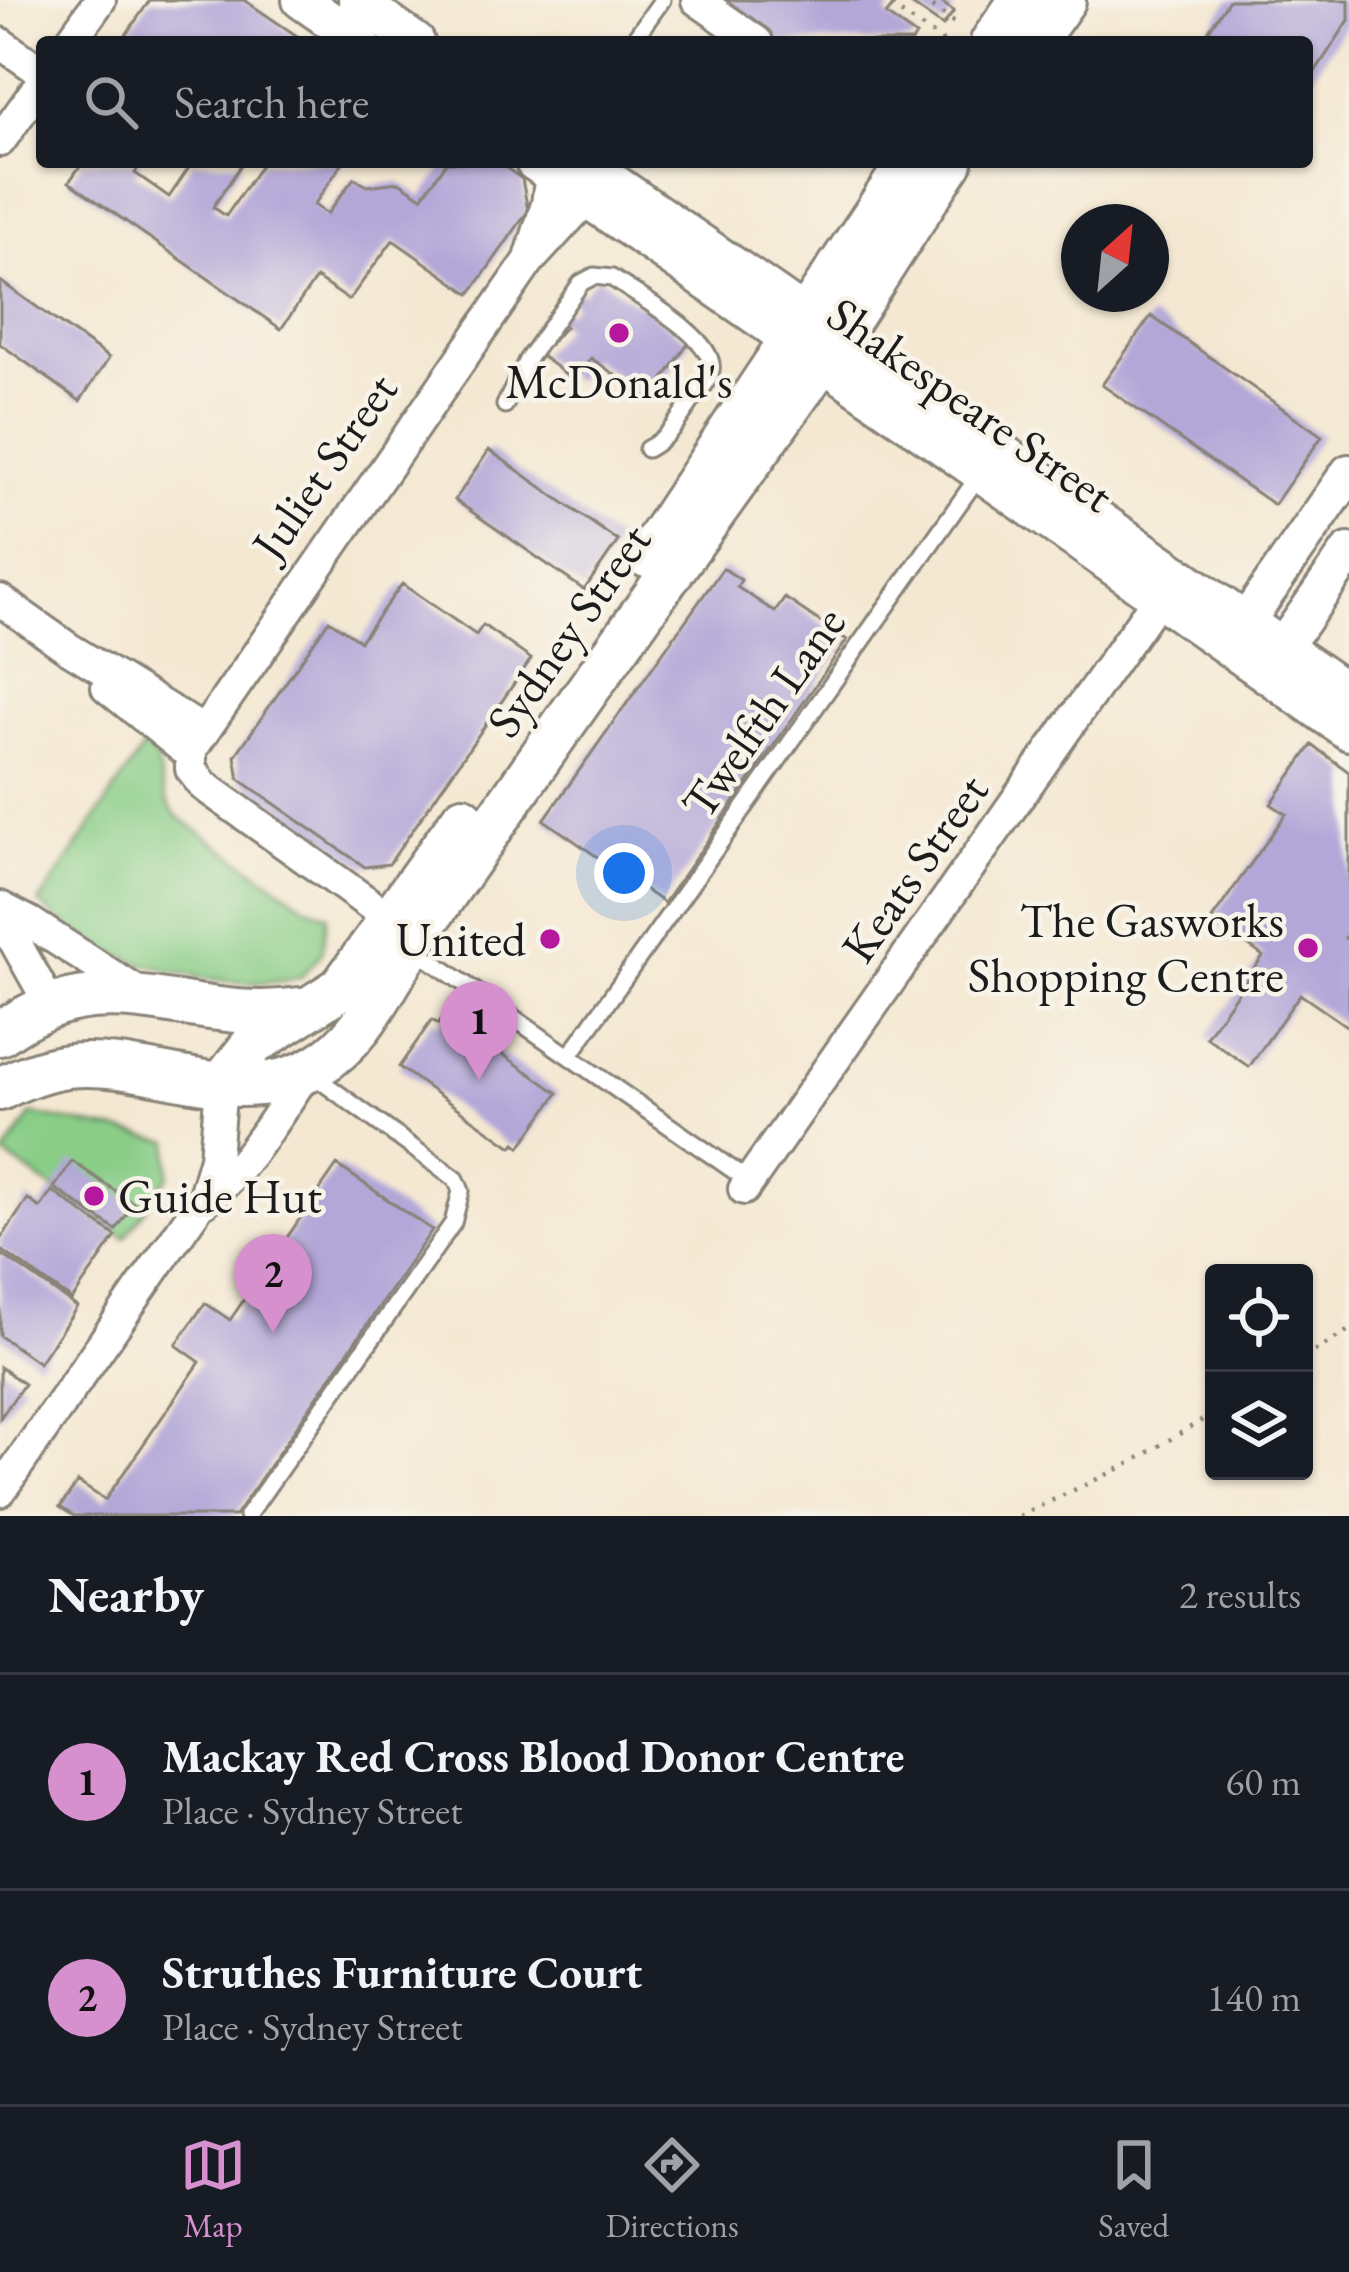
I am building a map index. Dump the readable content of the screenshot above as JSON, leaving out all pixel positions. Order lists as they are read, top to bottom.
{
  "streets": {
    "main road": ["Sydney Street"],
    "street": ["Shakespeare Street", "Juliet Street", "Keats Street"],
    "lane": ["Twelfth Lane"]
  },
  "crossings": [
    ["Shakespeare Street", "Juliet Street"],
    ["Shakespeare Street", "Sydney Street"],
    ["Shakespeare Street", "Twelfth Lane"],
    ["Shakespeare Street", "Keats Street"]
  ],
  "places": [
    "McDonald's",
    "United",
    "The Gasworks Shopping Centre",
    "Guide Hut"
  ],
  "north": "top right",
  "page": {
    "search": "Search here",
    "pins": ["1", "2"],
    "heading": ["Nearby", "2 results"],
    "list": [
      {
        "mark": "1",
        "name": "Mackay Red Cross Blood Donor Centre",
        "note": "Place · Sydney Street",
        "value": "60 m"
      },
      {
        "mark": "2",
        "name": "Struthes Furniture Court",
        "note": "Place · Sydney Street",
        "value": "140 m"
      }
    ],
    "nav": ["Map", "Directions", "Saved"]
  }
}
